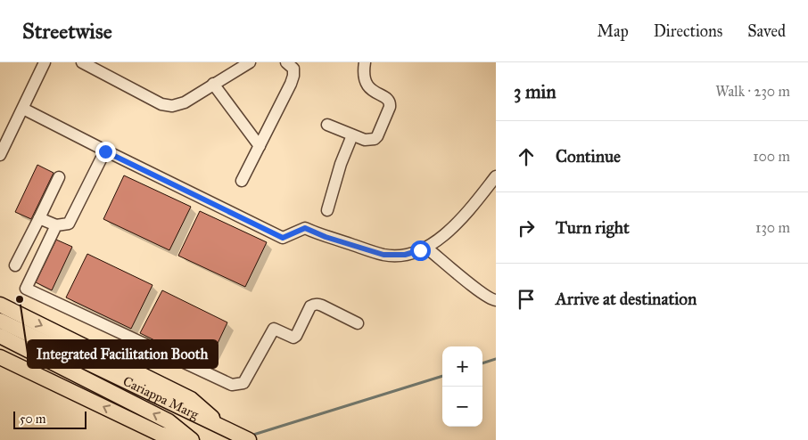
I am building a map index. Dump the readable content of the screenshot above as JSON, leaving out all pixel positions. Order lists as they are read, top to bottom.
{
  "streets": {
    "main road": ["Cariappa Marg"]
  },
  "places": ["Integrated Facilitation Booth"],
  "scale_bar": "50 m",
  "page": {
    "header": "Streetwise",
    "nav": ["Map", "Directions", "Saved"],
    "heading": ["3 min", "Walk · 230 m"],
    "list": [
      ["Continue", "100 m"],
      ["Turn right", "130 m"],
      "Arrive at destination"
    ],
    "map_buttons": ["+", "−"],
    "scale": "50 m"
  }
}
